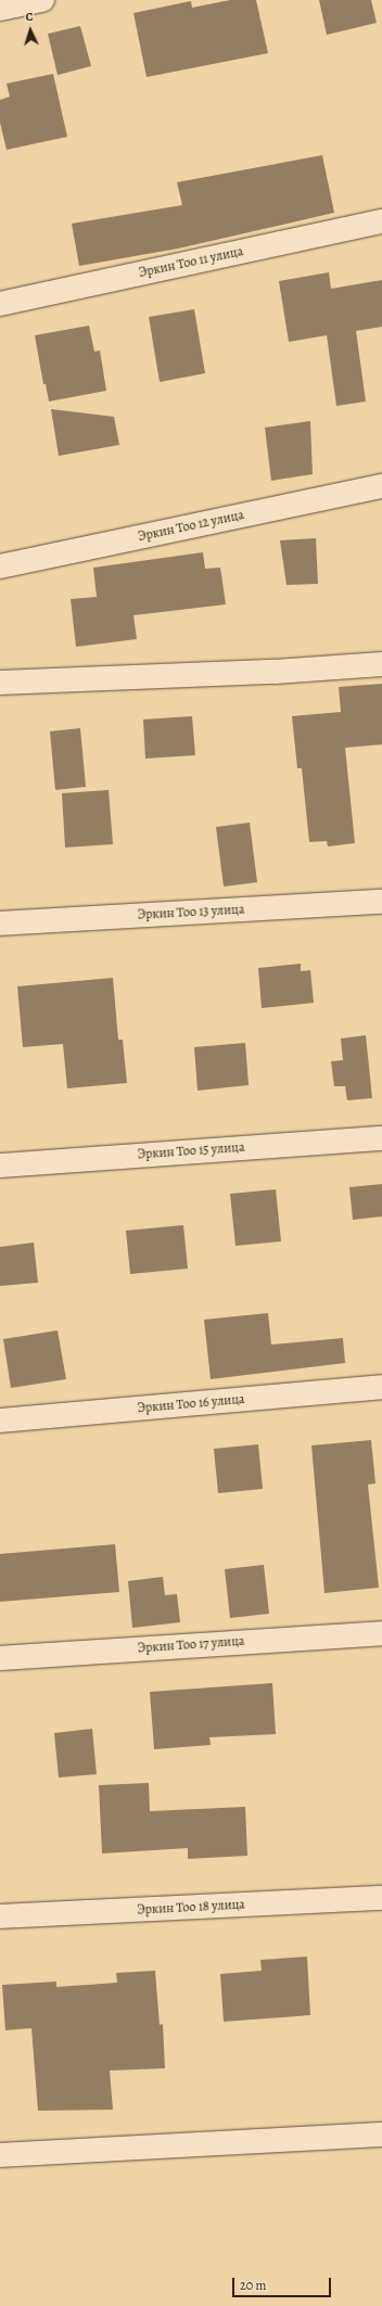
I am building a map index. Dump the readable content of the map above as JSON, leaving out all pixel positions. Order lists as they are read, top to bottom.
{
  "streets": {
    "street": [
      "Эркин Тоо 11 улица",
      "Эркин Тоо 12 улица",
      "Эркин Тоо 13 улица",
      "Эркин Тоо 15 улица",
      "Эркин Тоо 16 улица",
      "Эркин Тоо 17 улица",
      "Эркин Тоо 18 улица"
    ]
  },
  "scale_bar": "20 m",
  "north": "top"
}
